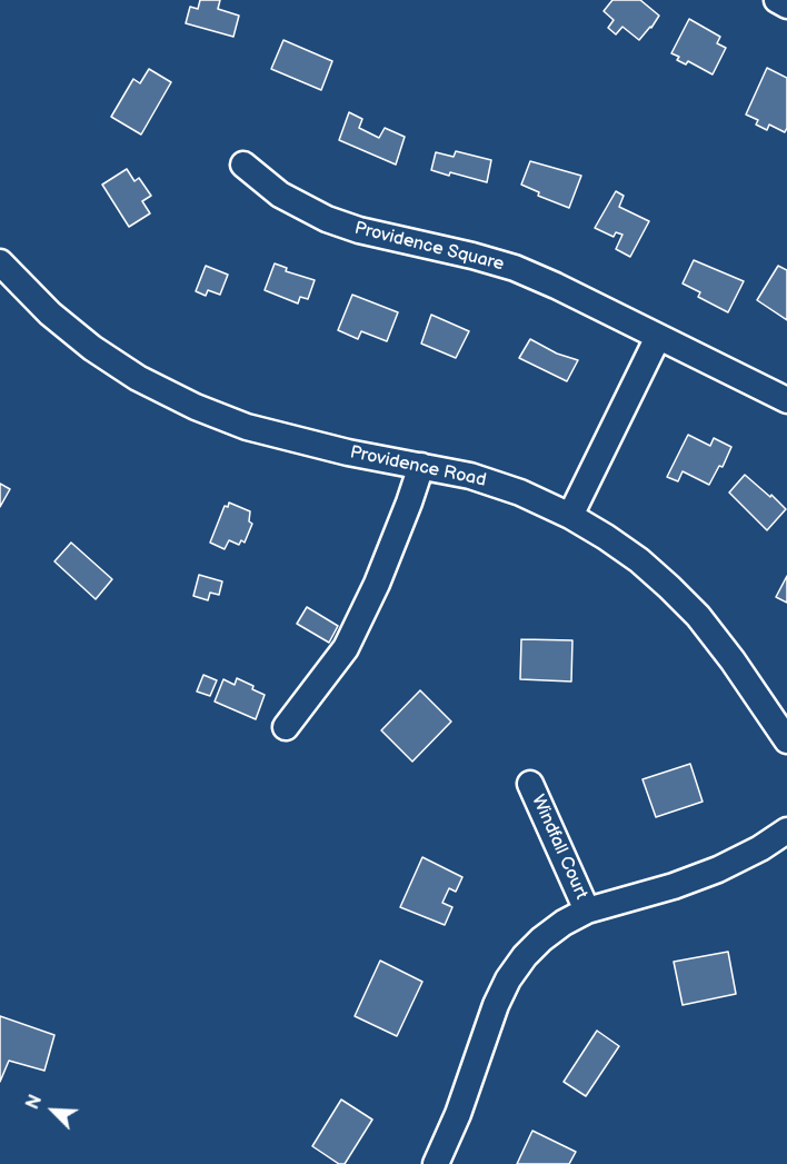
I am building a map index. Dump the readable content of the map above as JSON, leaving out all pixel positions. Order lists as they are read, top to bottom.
{
  "streets": {
    "street": ["Providence Square", "Providence Road", "Windfall Court"]
  },
  "north": "top left"
}
